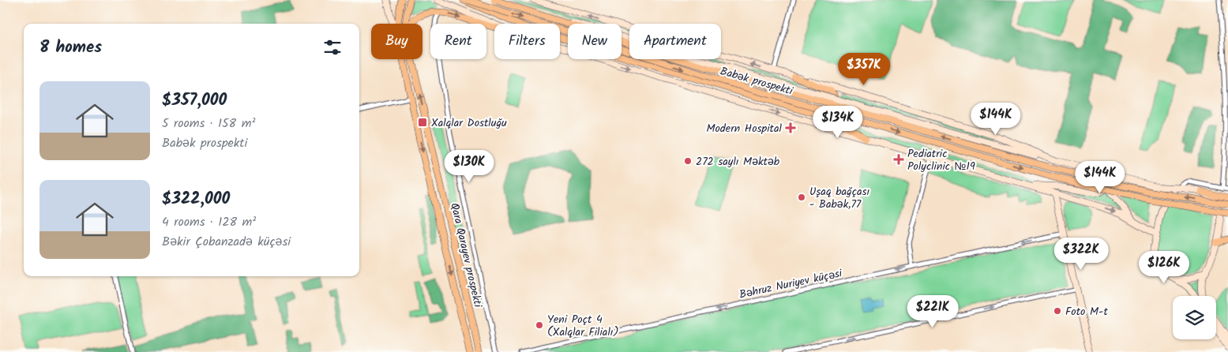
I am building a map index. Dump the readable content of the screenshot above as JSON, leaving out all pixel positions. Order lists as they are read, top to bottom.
{
  "streets": {
    "main road": ["Babək prospekti", "Qara Qarayev prospekti"],
    "street": ["Bəhruz Nuriyev küçəsi"]
  },
  "one_way": ["Bəhruz Nuriyev küçəsi"],
  "places": {
    "transit": ["Xalqlar Dostluğu"],
    "health": ["Modern Hospital", "Pediatric Polyclinic №19"],
    "other": [
      "272 saylı Məktəb",
      "Uşaq bağçası - Babək,77",
      "Foto M-t",
      "Yeni Poçt 4 (Xalqlar Filialı)"
    ]
  },
  "page": {
    "chip": [
      "Buy",
      "Rent",
      "Filters",
      "New",
      "Apartment"
    ],
    "heading": "8 homes",
    "price": [
      "$357K",
      "$144K",
      "$134K",
      "$130K",
      "$144K",
      "$322K",
      "$126K",
      "$221K"
    ],
    "list": [
      {
        "name": "$357,000",
        "note": "5 rooms · 158 m² · Babək prospekti"
      },
      {
        "name": "$322,000",
        "note": "4 rooms · 128 m² · Bəkir Çobanzadə küçəsi"
      }
    ]
  }
}
